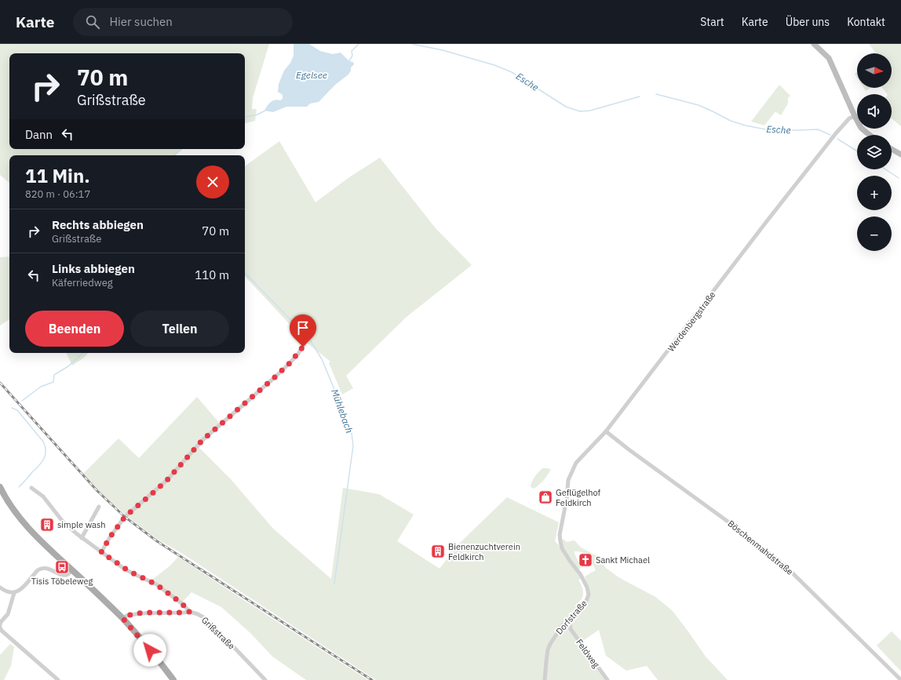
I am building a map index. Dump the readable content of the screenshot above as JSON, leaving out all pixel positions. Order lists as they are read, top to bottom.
{
  "streets": {
    "street": [
      "Werdenbergstraße",
      "Böschenmahdstraße",
      "Dorfstraße",
      "Grißstraße",
      "Feldweg"
    ]
  },
  "crossings": [
    ["Werdenbergstraße", "Böschenmahdstraße"],
    ["Werdenbergstraße", "Dorfstraße"]
  ],
  "water": ["Egelsee", "Esche", "Mühlebach"],
  "places": {
    "shop": ["Geflügelhof Feldkirch"],
    "building": ["simple wash", "Bienenzuchtverein Feldkirch"],
    "church": ["Sankt Michael"],
    "bus stop": ["Tisis Töbeleweg"]
  },
  "north": "right",
  "page": {
    "header": "Karte",
    "search": "Hier suchen",
    "nav": [
      "Start",
      "Karte",
      "Über uns",
      "Kontakt"
    ],
    "map_buttons": ["+", "−"],
    "turn": ["70 m", "Grißstraße"],
    "then": "Dann",
    "heading": ["11 Min.", "820 m · 06:17"],
    "list": [
      {
        "name": "Rechts abbiegen",
        "note": "Grißstraße",
        "value": "70 m"
      },
      {
        "name": "Links abbiegen",
        "note": "Käferriedweg",
        "value": "110 m"
      }
    ],
    "buttons": ["Beenden", "Teilen"]
  }
}
